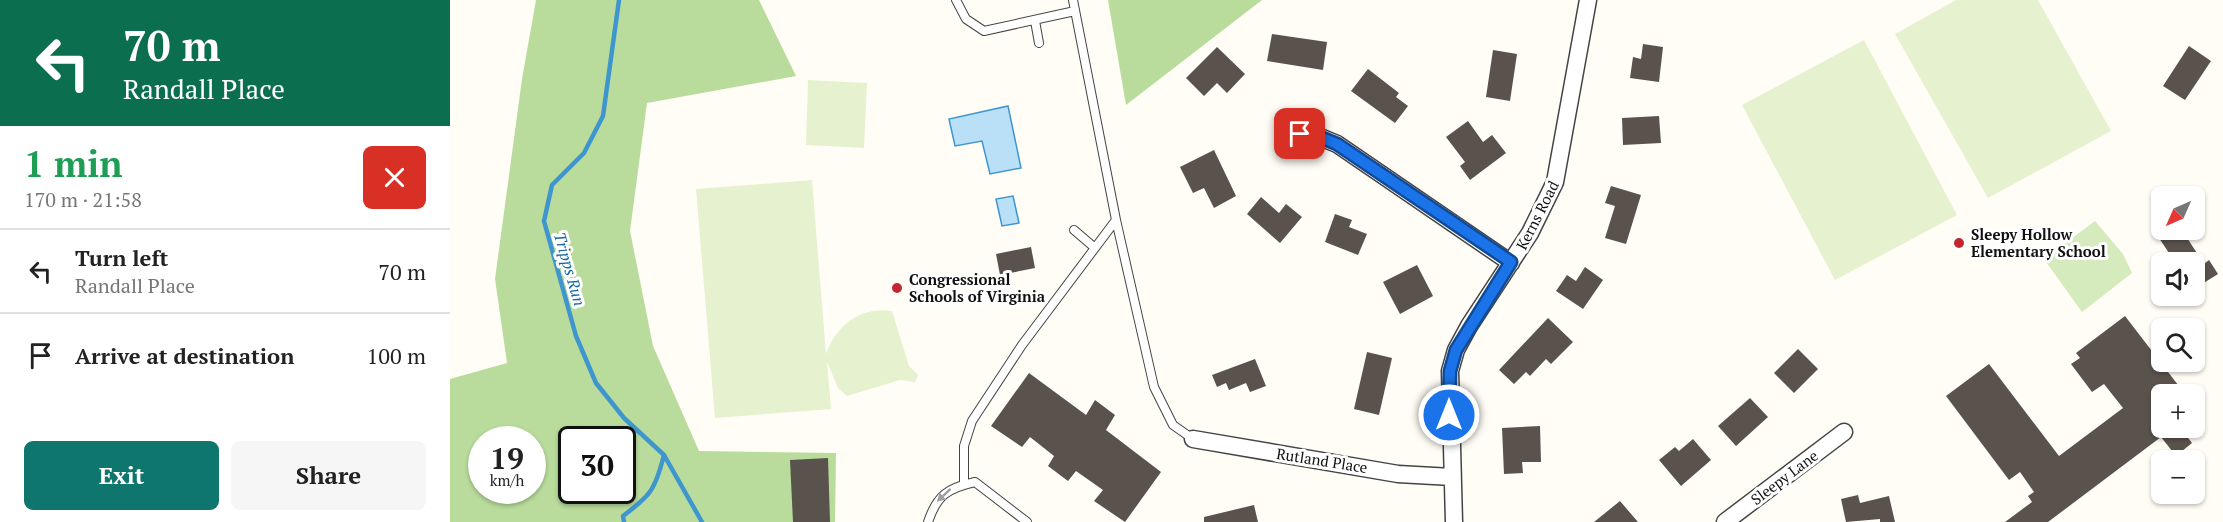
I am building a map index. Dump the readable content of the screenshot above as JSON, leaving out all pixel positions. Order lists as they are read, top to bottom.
{
  "streets": {
    "street": ["Kerns Road", "Rutland Place", "Sleepy Lane"]
  },
  "crossings": [
    ["Kerns Road", "Rutland Place"]
  ],
  "water": ["Tripps Run"],
  "places": ["Sleepy Hollow Elementary School", "Congressional Schools of Virginia"],
  "north": "bottom left",
  "page": {
    "turn": ["70 m", "Randall Place"],
    "heading": ["1 min", "170 m · 21:58"],
    "map_buttons": ["+", "−"],
    "list": [
      {
        "name": "Turn left",
        "note": "Randall Place",
        "value": "70 m"
      },
      {
        "name": "Arrive at destination",
        "value": "100 m"
      }
    ],
    "speed": "19 km/h",
    "limit": "30",
    "buttons": ["Exit", "Share"]
  }
}
